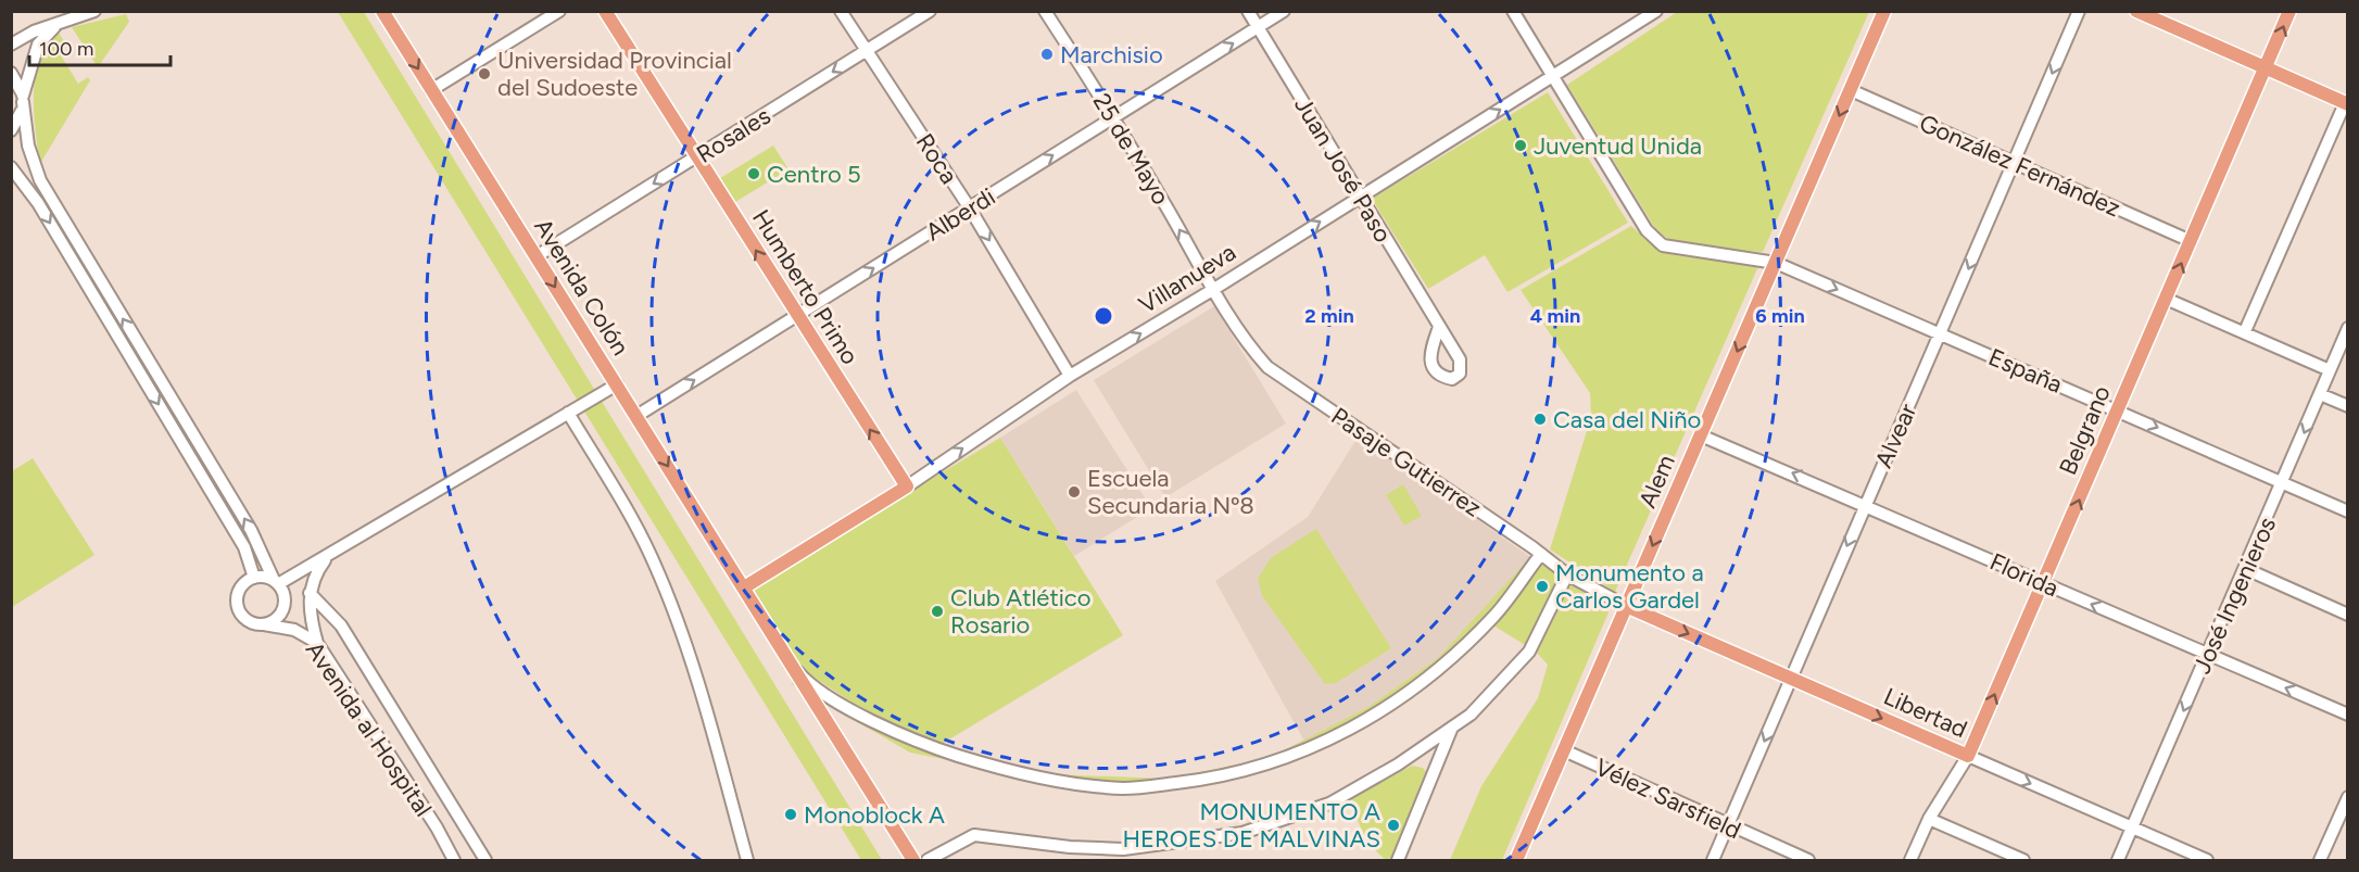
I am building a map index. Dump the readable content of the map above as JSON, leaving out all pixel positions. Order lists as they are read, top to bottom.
{
  "streets": {
    "main road": [
      "Villanueva",
      "Avenida Colón",
      "Humberto Primo",
      "Belgrano",
      "Alem",
      "Libertad"
    ],
    "street": [
      "Rosales",
      "25 de Mayo",
      "Roca",
      "González Fernández",
      "Juan José Paso",
      "Alberdi",
      "España",
      "Alvear",
      "Pasaje Gutierrez",
      "Florida",
      "José Ingenieros",
      "Avenida al Hospital",
      "Vélez Sarsfield"
    ]
  },
  "crossings": [
    ["Rosales", "Roca"],
    ["Rosales", "Avenida Colón"],
    ["Rosales", "Humberto Primo"],
    ["25 de Mayo", "Alberdi"],
    ["25 de Mayo", "Villanueva"],
    ["25 de Mayo", "Pasaje Gutierrez"],
    ["Roca", "Alberdi"],
    ["Roca", "Villanueva"],
    ["González Fernández", "Belgrano"],
    ["González Fernández", "Alvear"],
    ["González Fernández", "Alem"],
    ["Juan José Paso", "Alberdi"],
    ["Juan José Paso", "Villanueva"],
    ["Alberdi", "Avenida Colón"],
    ["Alberdi", "Humberto Primo"],
    ["Villanueva", "Avenida Colón"],
    ["Villanueva", "Humberto Primo"],
    ["Villanueva", "España"],
    ["Villanueva", "Pasaje Gutierrez"],
    ["España", "Belgrano"],
    ["España", "Alvear"],
    ["España", "Alem"],
    ["España", "José Ingenieros"],
    ["Belgrano", "Florida"],
    ["Belgrano", "Libertad"],
    ["Alvear", "Florida"],
    ["Alvear", "Libertad"],
    ["Alvear", "Vélez Sarsfield"],
    ["Pasaje Gutierrez", "Alem"],
    ["Pasaje Gutierrez", "Libertad"],
    ["Alem", "Florida"],
    ["Alem", "Libertad"],
    ["Alem", "Vélez Sarsfield"],
    ["Florida", "José Ingenieros"],
    ["José Ingenieros", "Libertad"]
  ],
  "one_way": [
    "Rosales",
    "25 de Mayo",
    "Roca",
    "Alberdi",
    "Villanueva",
    "Avenida Colón",
    "Humberto Primo",
    "España",
    "Belgrano",
    "Alvear",
    "Alem",
    "Florida",
    "José Ingenieros",
    "Libertad"
  ],
  "places": [
    "Marchisio",
    "Universidad Provincial del Sudoeste",
    "Juventud Unida",
    "Centro 5",
    "Casa del Niño",
    "Escuela Secundaria Nº8",
    "Monumento a Carlos Gardel",
    "Club Atlético Rosario",
    "Monoblock A",
    "MONUMENTO A HEROES DE MALVINAS"
  ],
  "scale_bar": "100 m",
  "rings": ["2 min", "4 min", "6 min"]
}
